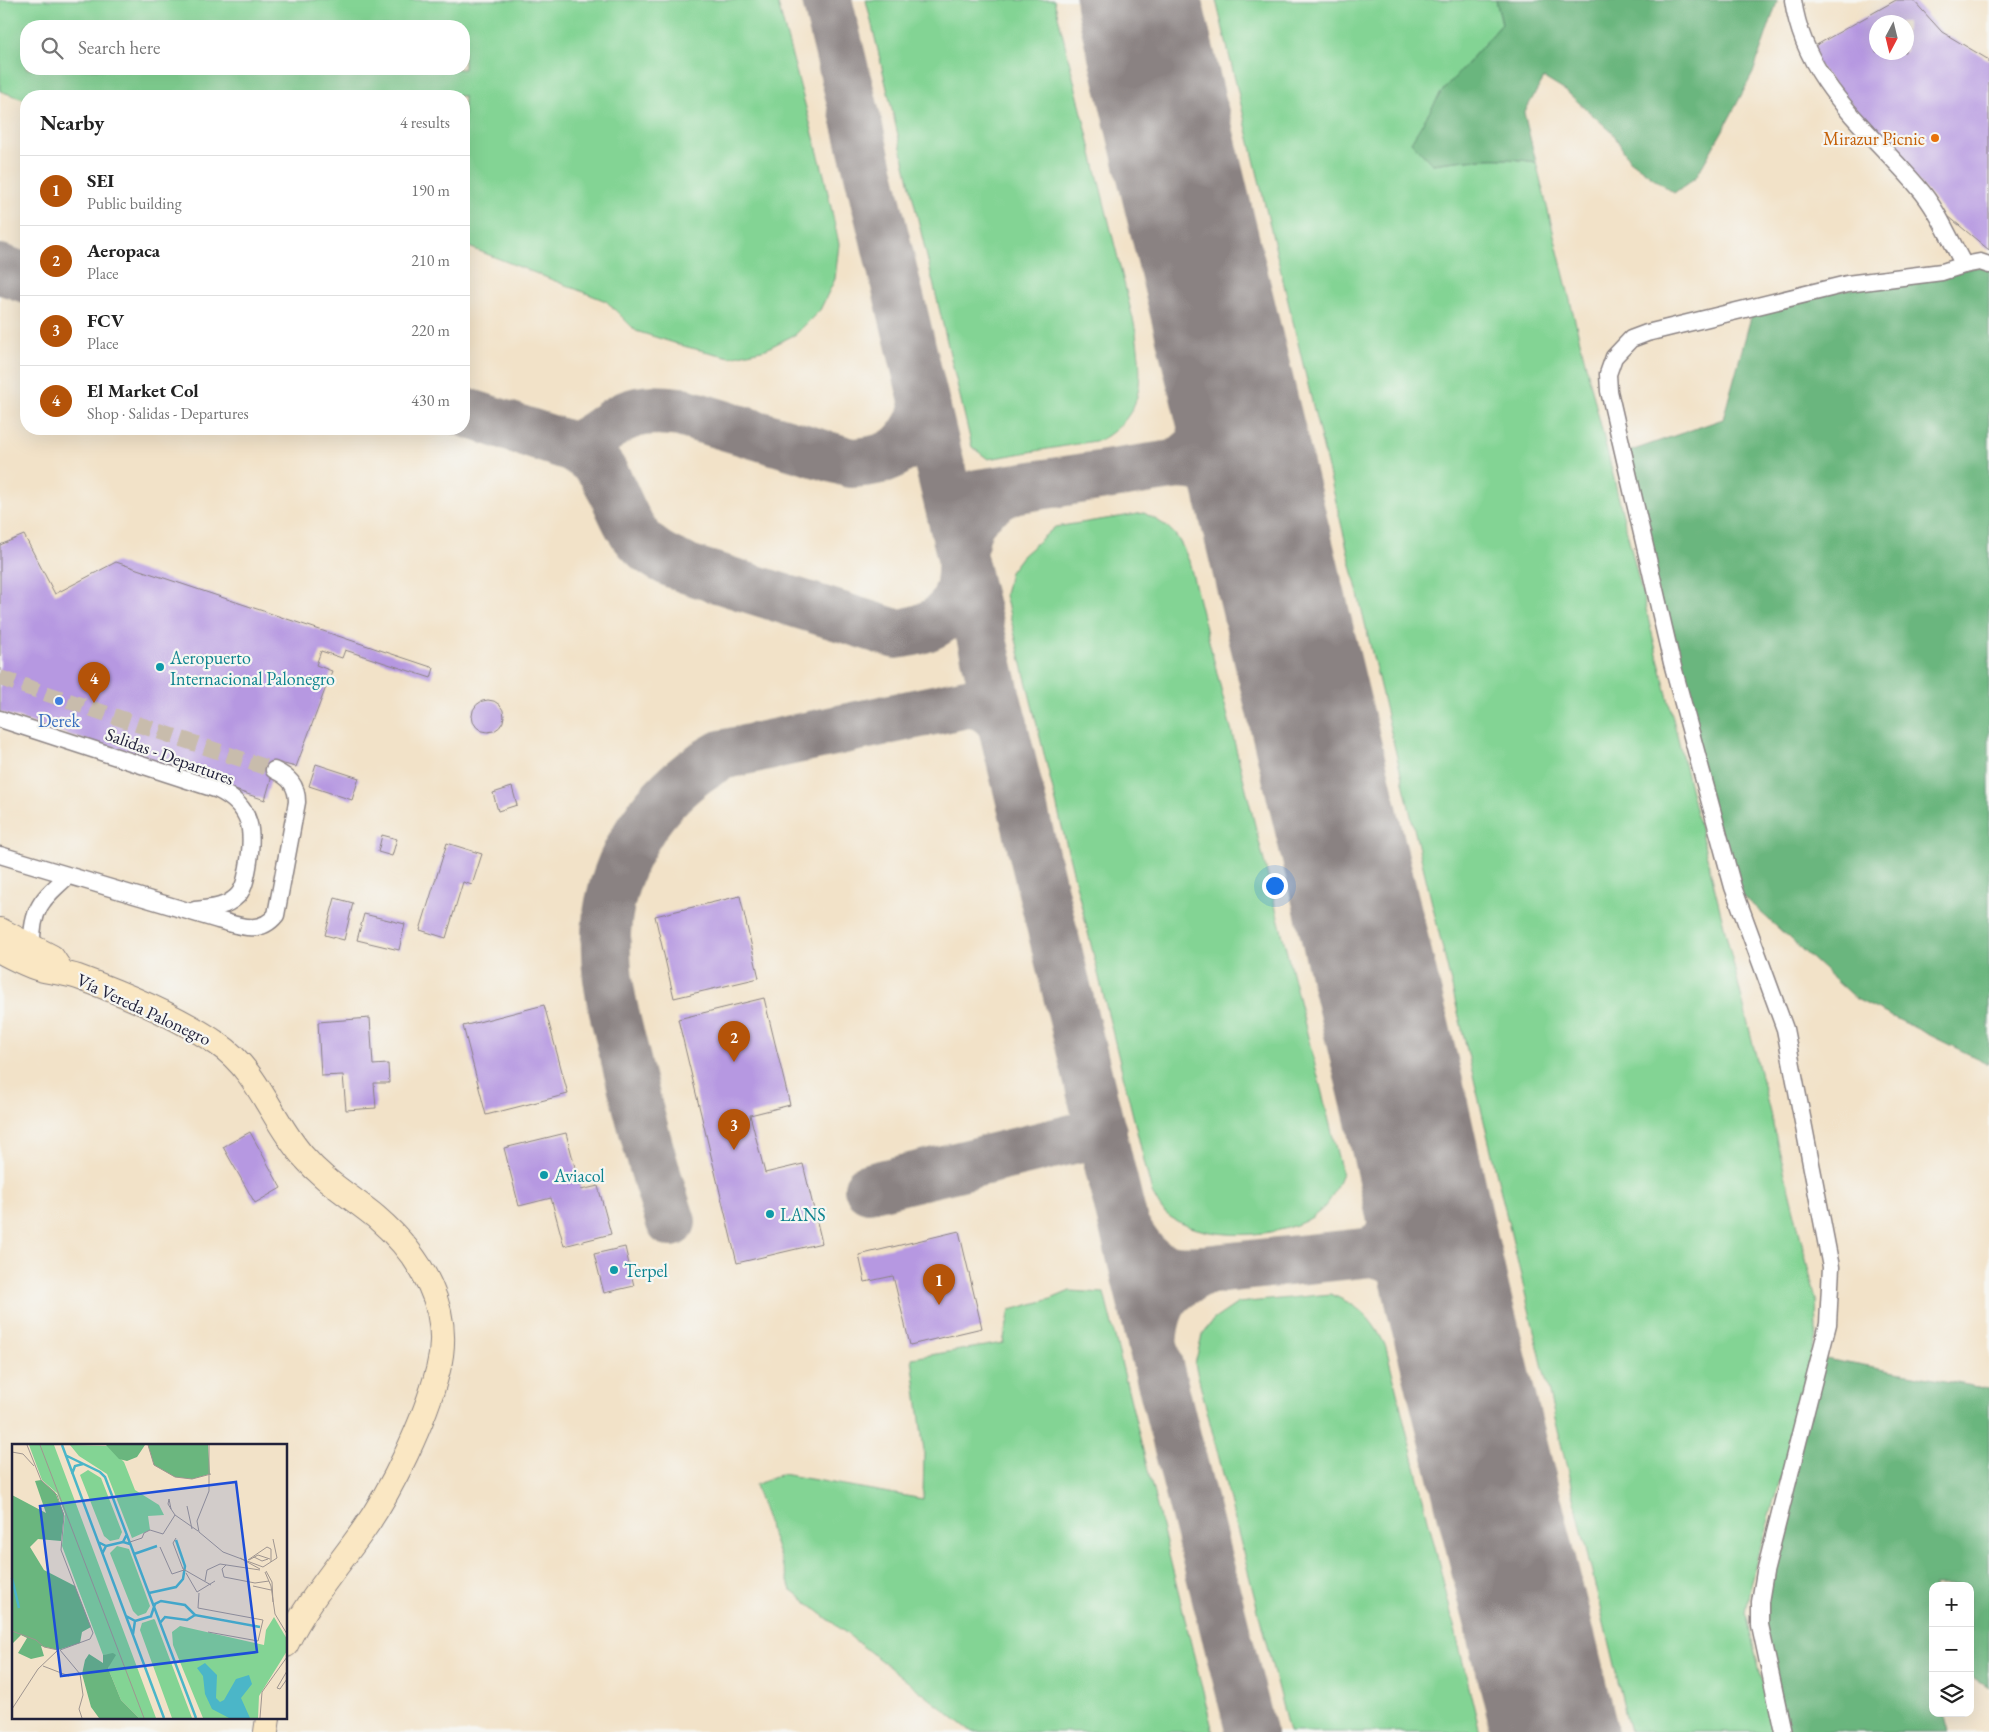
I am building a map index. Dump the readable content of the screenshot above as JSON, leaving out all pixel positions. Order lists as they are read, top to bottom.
{
  "streets": {
    "street": ["Salidas - Departures", "Vía Vereda Palonegro"]
  },
  "places": [
    "Mirazur Picnic",
    "Aeropuerto Internacional Palonegro",
    "Derek",
    "Aviacol",
    "LANS",
    "Terpel"
  ],
  "north": "bottom",
  "page": {
    "search": "Search here",
    "heading": ["Nearby", "4 results"],
    "list": [
      {
        "mark": "1",
        "name": "SEI",
        "note": "Public building",
        "value": "190 m"
      },
      {
        "mark": "2",
        "name": "Aeropaca",
        "note": "Place",
        "value": "210 m"
      },
      {
        "mark": "3",
        "name": "FCV",
        "note": "Place",
        "value": "220 m"
      },
      {
        "mark": "4",
        "name": "El Market Col",
        "note": "Shop · Salidas - Departures",
        "value": "430 m"
      }
    ],
    "pins": [
      "4",
      "2",
      "3",
      "1"
    ],
    "map_buttons": ["+", "−"]
  }
}
